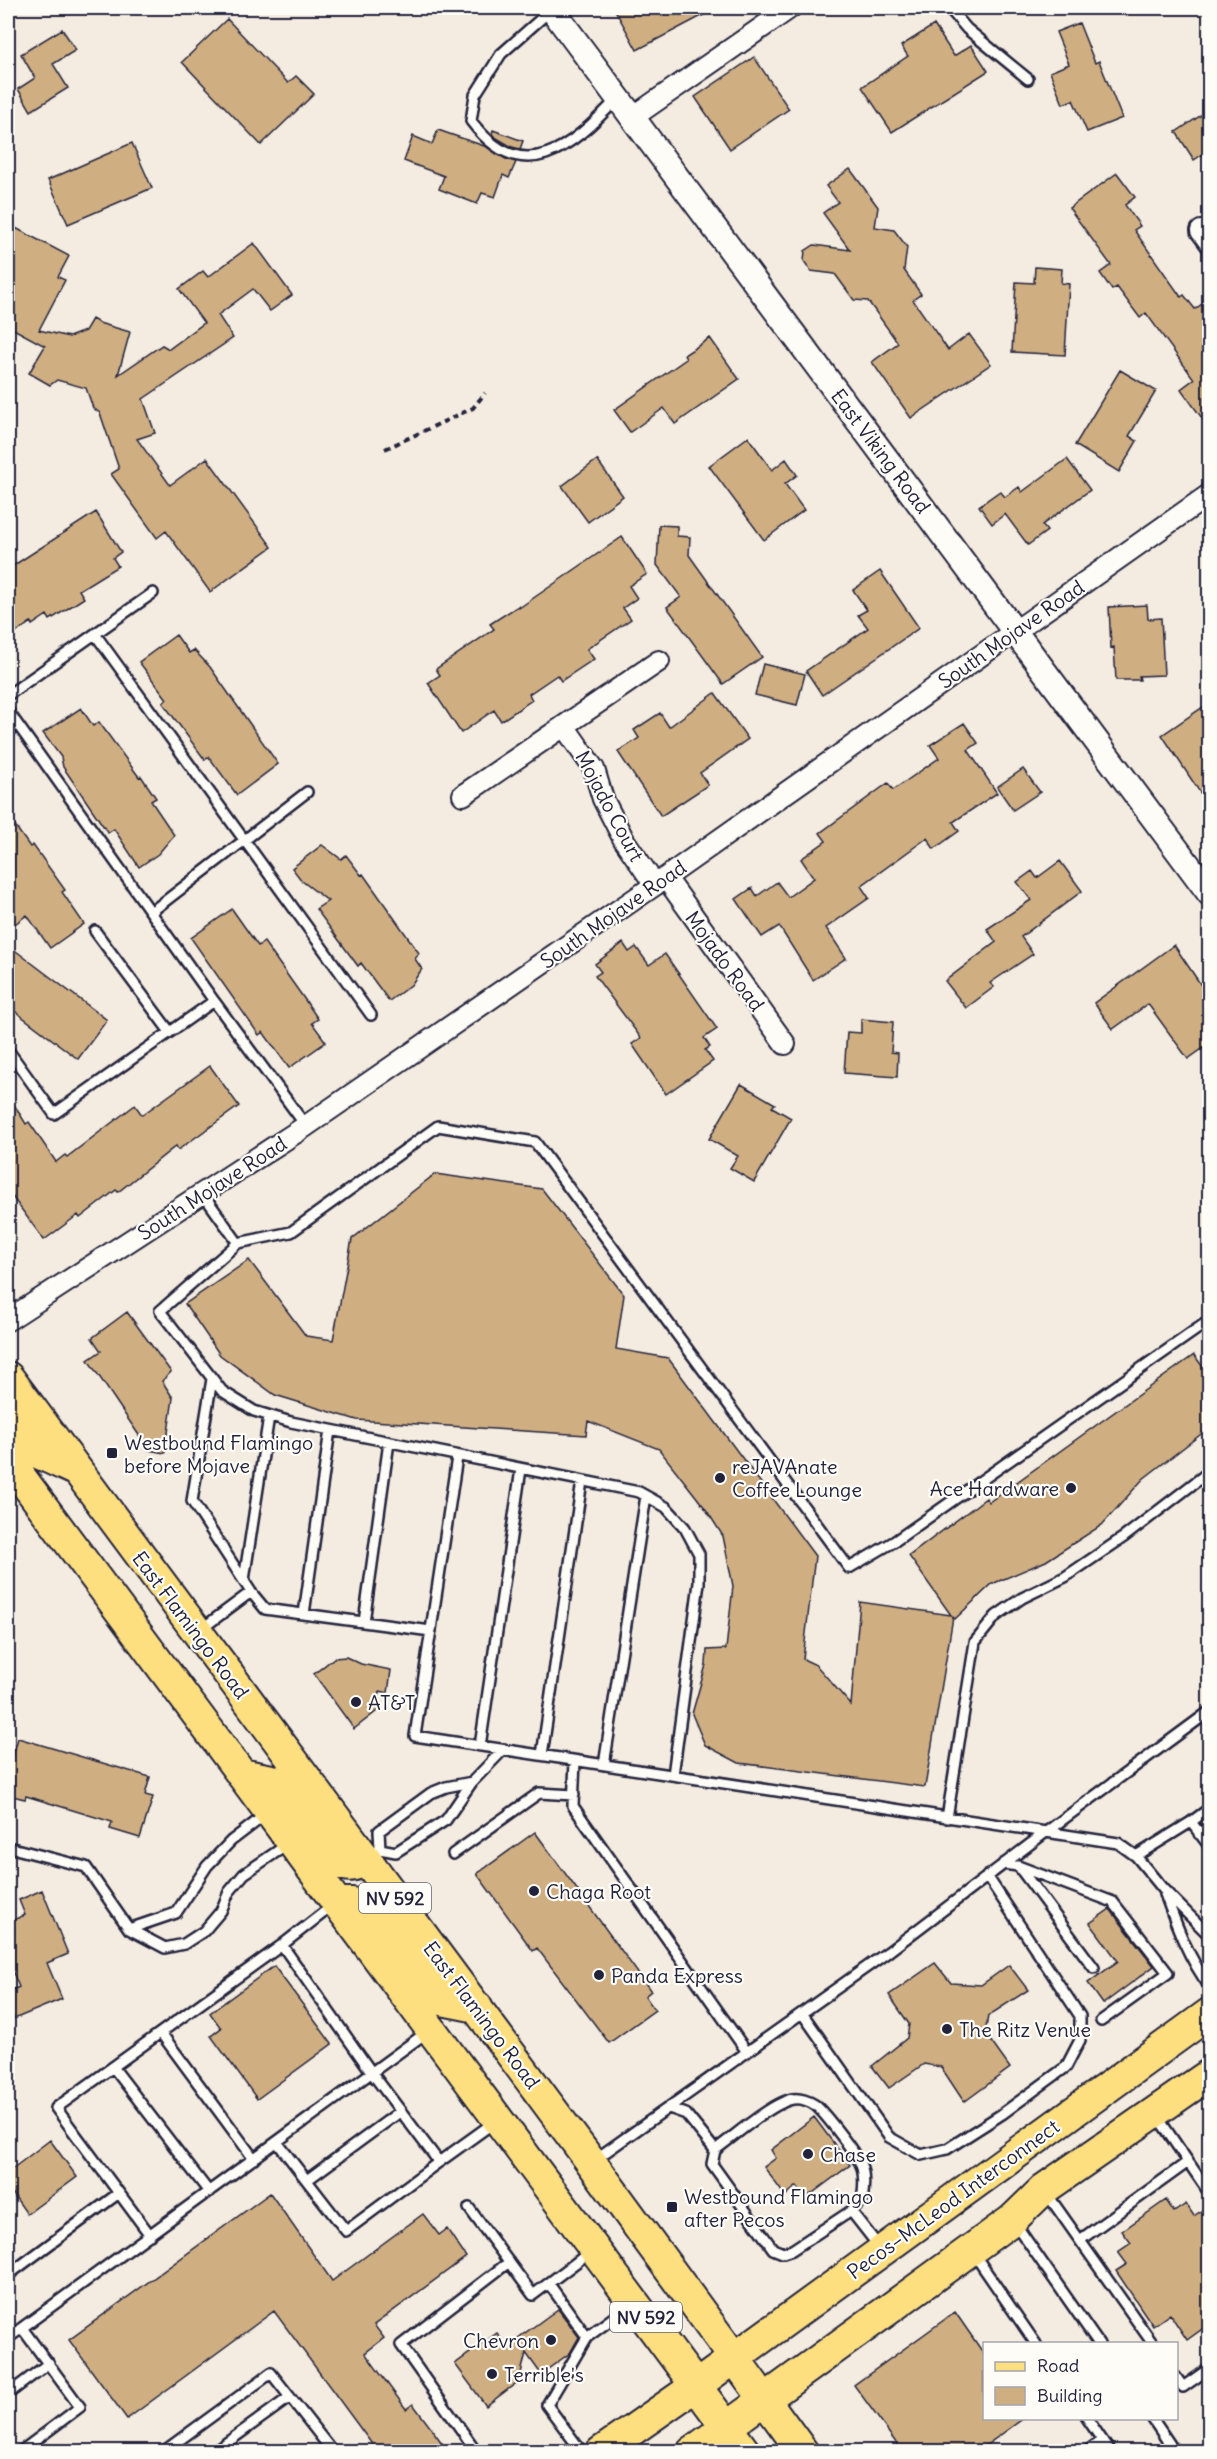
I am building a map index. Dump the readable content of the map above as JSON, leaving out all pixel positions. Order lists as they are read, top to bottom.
{
  "streets": {
    "main road": ["East Flamingo Road", "NV 592", "Pecos–McLeod Interconnect"],
    "street": [
      "East Viking Road",
      "South Mojave Road",
      "Mojado Court",
      "Mojado Road"
    ]
  },
  "crossings": [
    ["East Viking Road", "South Mojave Road"],
    ["South Mojave Road", "Mojado Court"],
    ["South Mojave Road", "Mojado Road"],
    ["Mojado Court", "Mojado Road"],
    ["East Flamingo Road", "Pecos–McLeod Interconnect"],
    ["NV 592", "Pecos–McLeod Interconnect"]
  ],
  "places": {
    "transit": ["Westbound Flamingo before Mojave", "Westbound Flamingo after Pecos"],
    "other": [
      "reJAVAnate Coffee Lounge",
      "Ace Hardware",
      "AT&T",
      "Chaga Root",
      "Panda Express",
      "The Ritz Venue",
      "Chase",
      "Chevron",
      "Terrible's"
    ]
  },
  "legend": ["Road", "Building"]
}
